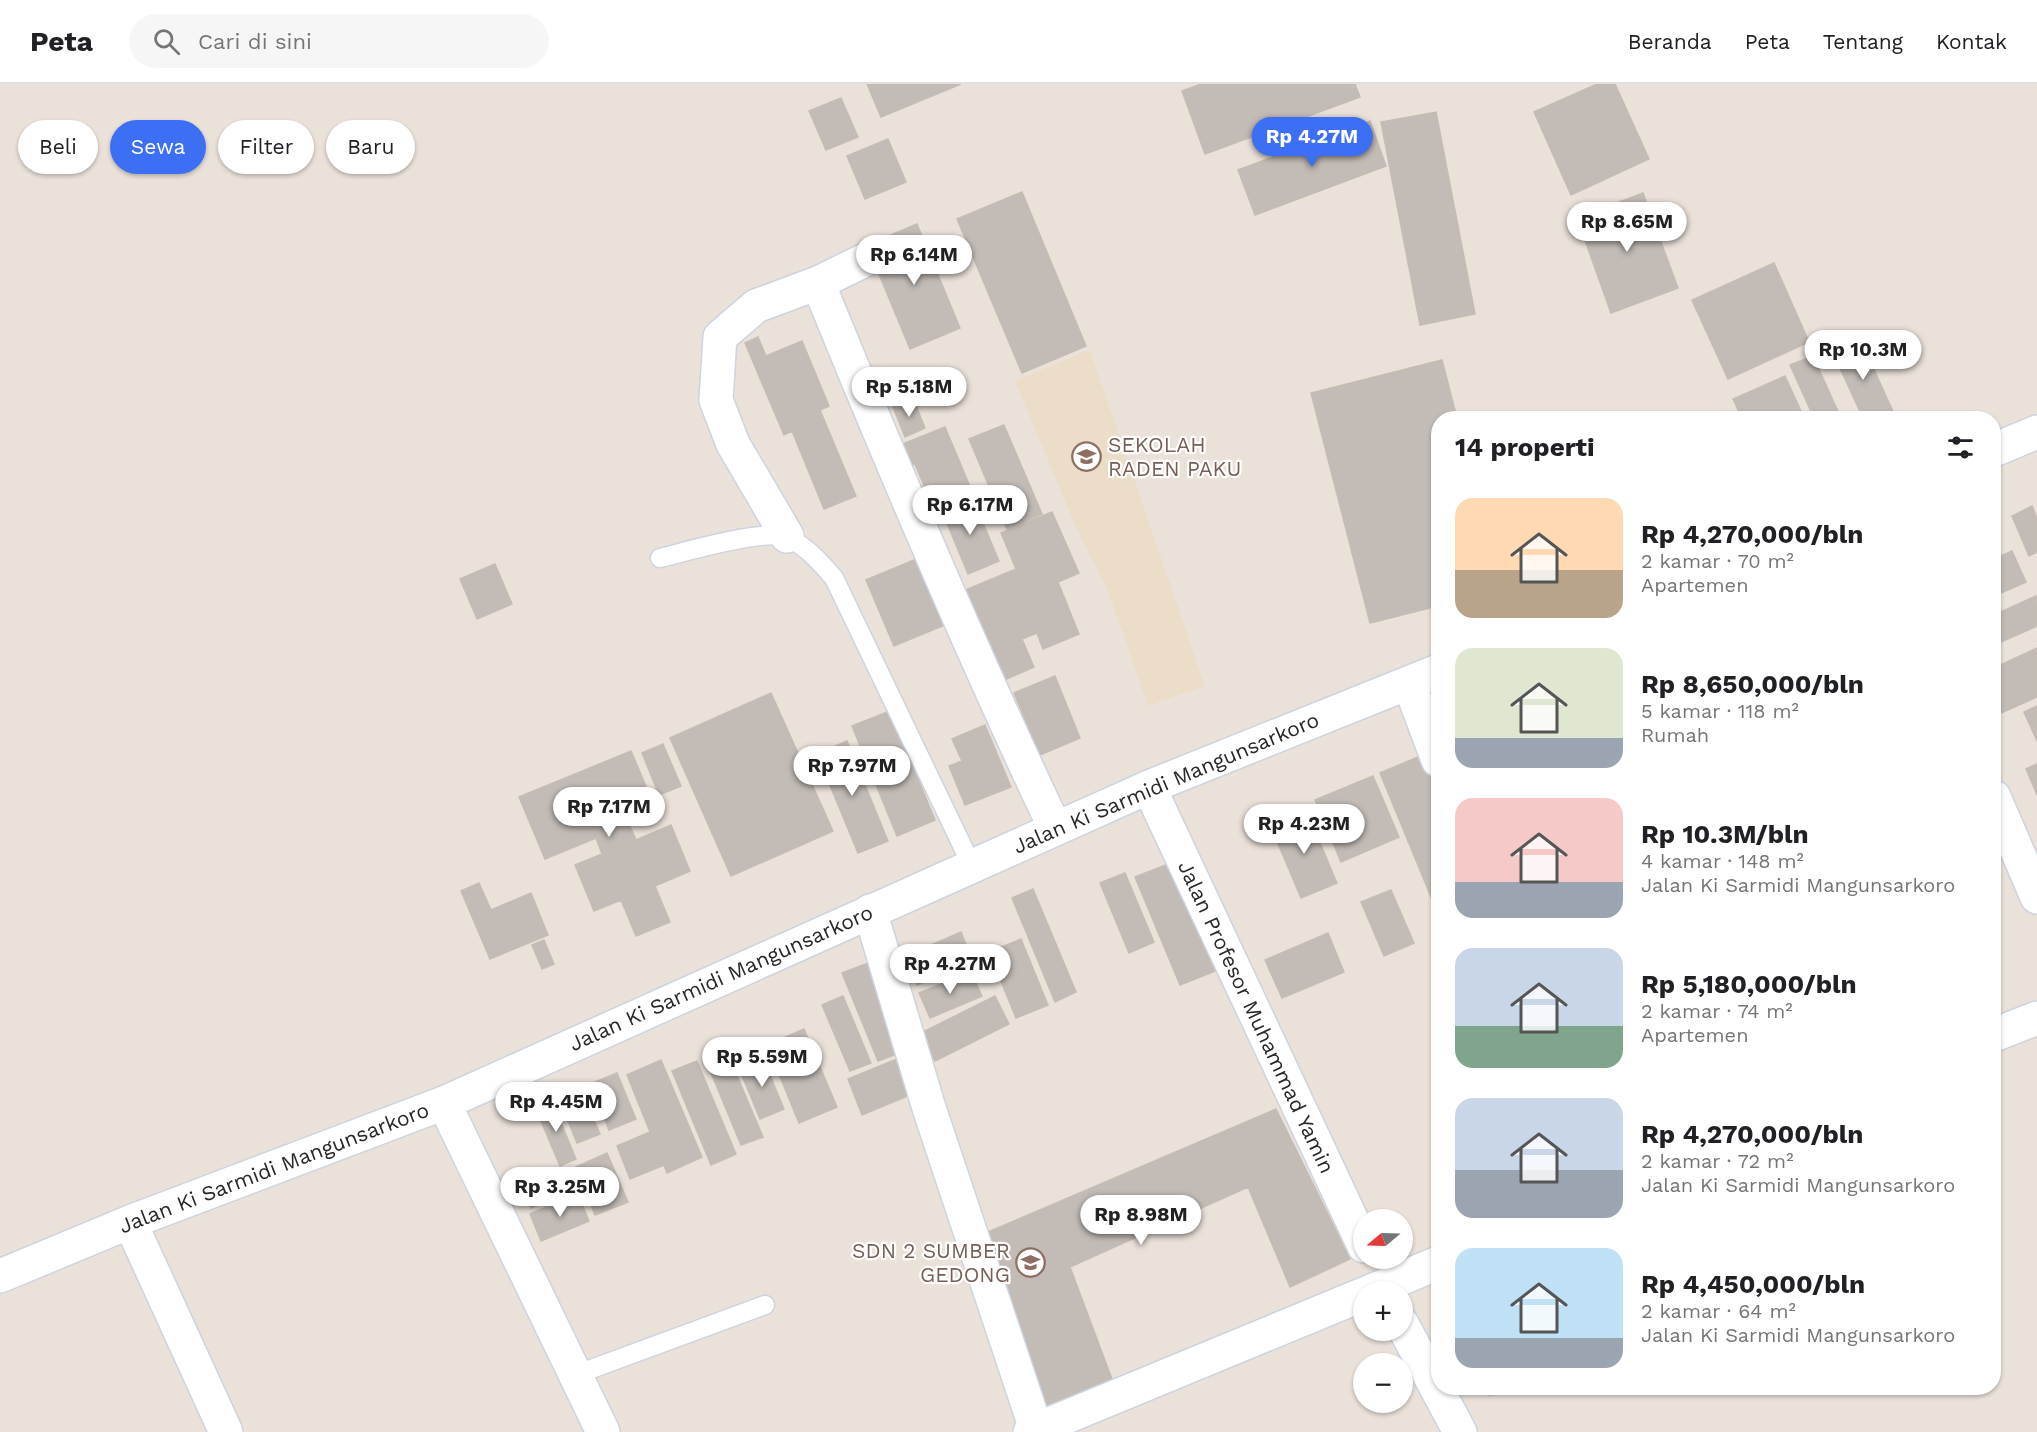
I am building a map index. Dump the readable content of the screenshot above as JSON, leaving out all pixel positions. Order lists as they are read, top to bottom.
{
  "streets": {
    "street": ["Jalan Ki Sarmidi Mangunsarkoro", "Jalan Profesor Muhammad Yamin"]
  },
  "crossings": [
    ["Jalan Ki Sarmidi Mangunsarkoro", "Jalan Profesor Muhammad Yamin"]
  ],
  "places": {
    "school or university": ["SEKOLAH RADEN PAKU", "SDN 2 SUMBER GEDONG"]
  },
  "north": "left",
  "page": {
    "header": "Peta",
    "search": "Cari di sini",
    "nav": [
      "Beranda",
      "Peta",
      "Tentang",
      "Kontak"
    ],
    "price": [
      "Rp 4.27M",
      "Rp 8.65M",
      "Rp 6.14M",
      "Rp 10.3M",
      "Rp 5.18M",
      "Rp 6.17M",
      "Rp 7.97M",
      "Rp 7.17M",
      "Rp 4.23M",
      "Rp 4.27M",
      "Rp 5.59M",
      "Rp 4.45M",
      "Rp 3.25M",
      "Rp 8.98M"
    ],
    "chip": [
      "Beli",
      "Sewa",
      "Filter",
      "Baru"
    ],
    "heading": "14 properti",
    "list": [
      {
        "name": "Rp 4,270,000/bln",
        "note": "2 kamar · 70 m² · Apartemen"
      },
      {
        "name": "Rp 8,650,000/bln",
        "note": "5 kamar · 118 m² · Rumah"
      },
      {
        "name": "Rp 10.3M/bln",
        "note": "4 kamar · 148 m² · Jalan Ki Sarmidi Mangunsarkoro"
      },
      {
        "name": "Rp 5,180,000/bln",
        "note": "2 kamar · 74 m² · Apartemen"
      },
      {
        "name": "Rp 4,270,000/bln",
        "note": "2 kamar · 72 m² · Jalan Ki Sarmidi Mangunsarkoro"
      },
      {
        "name": "Rp 4,450,000/bln",
        "note": "2 kamar · 64 m² · Jalan Ki Sarmidi Mangunsarkoro"
      }
    ],
    "map_buttons": ["+", "−"]
  }
}
